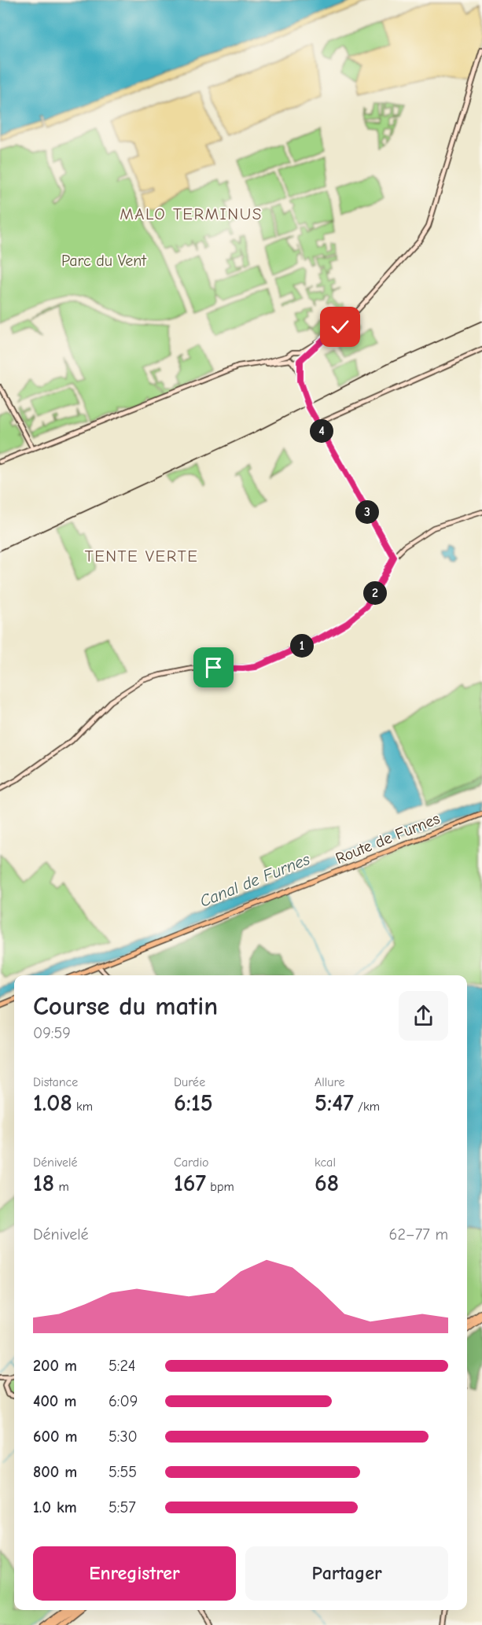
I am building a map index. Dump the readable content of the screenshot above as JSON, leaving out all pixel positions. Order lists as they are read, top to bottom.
{
  "streets": {
    "main road": ["Route de Furnes"]
  },
  "districts": ["MALO TERMINUS", "TENTE VERTE"],
  "water": ["Canal de Furnes"],
  "parks": ["Parc du Vent"],
  "page": {
    "pins": [
      "4",
      "3",
      "2",
      "1"
    ],
    "heading": ["Course du matin", "09:59"],
    "stats": [
      ["Distance", "1.08 km"],
      ["Durée", "6:15"],
      ["Allure", "5:47 /km"],
      ["Dénivelé", "18 m"],
      ["Cardio", "167 bpm"],
      ["kcal", "68"]
    ],
    "chart": ["Dénivelé", "62–77 m"],
    "list": [
      {
        "name": "200 m",
        "note": "5:24"
      },
      {
        "name": "400 m",
        "note": "6:09"
      },
      {
        "name": "600 m",
        "note": "5:30"
      },
      {
        "name": "800 m",
        "note": "5:55"
      },
      {
        "name": "1.0 km",
        "note": "5:57"
      }
    ],
    "buttons": ["Enregistrer", "Partager"]
  }
}
